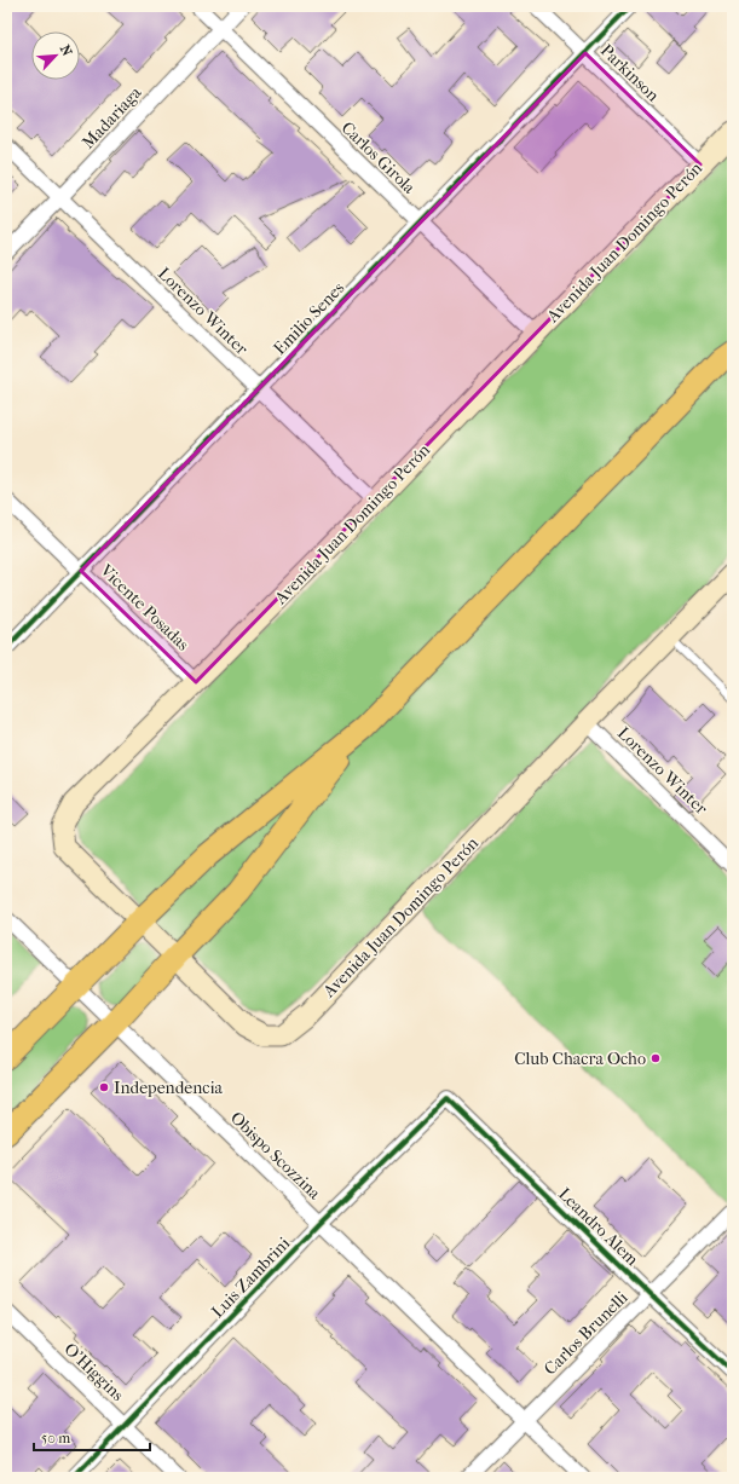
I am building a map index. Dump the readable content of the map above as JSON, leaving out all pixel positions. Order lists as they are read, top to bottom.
{
  "streets": {
    "main road": ["Avenida Juan Domingo Perón"],
    "street": [
      "Parkinson",
      "Madariaga",
      "Carlos Girola",
      "Lorenzo Winter",
      "Emilio Senes",
      "Vicente Posadas",
      "Obispo Scozzina",
      "Leandro Alem",
      "Luis Zambrini",
      "Carlos Brunelli",
      "O'Higgins"
    ]
  },
  "crossings": [
    ["Parkinson", "Avenida Juan Domingo Perón"],
    ["Parkinson", "Emilio Senes"],
    ["Madariaga", "Carlos Girola"],
    ["Madariaga", "Lorenzo Winter"],
    ["Carlos Girola", "Avenida Juan Domingo Perón"],
    ["Carlos Girola", "Emilio Senes"],
    ["Avenida Juan Domingo Perón", "Lorenzo Winter"],
    ["Avenida Juan Domingo Perón", "Vicente Posadas"],
    ["Lorenzo Winter", "Emilio Senes"],
    ["Emilio Senes", "Vicente Posadas"],
    ["Obispo Scozzina", "Luis Zambrini"],
    ["Obispo Scozzina", "Carlos Brunelli"],
    ["Leandro Alem", "Luis Zambrini"],
    ["Leandro Alem", "Carlos Brunelli"],
    ["Luis Zambrini", "O'Higgins"]
  ],
  "places": ["Club Chacra Ocho", "Independencia"],
  "scale_bar": "50 m",
  "north": "top right"
}
